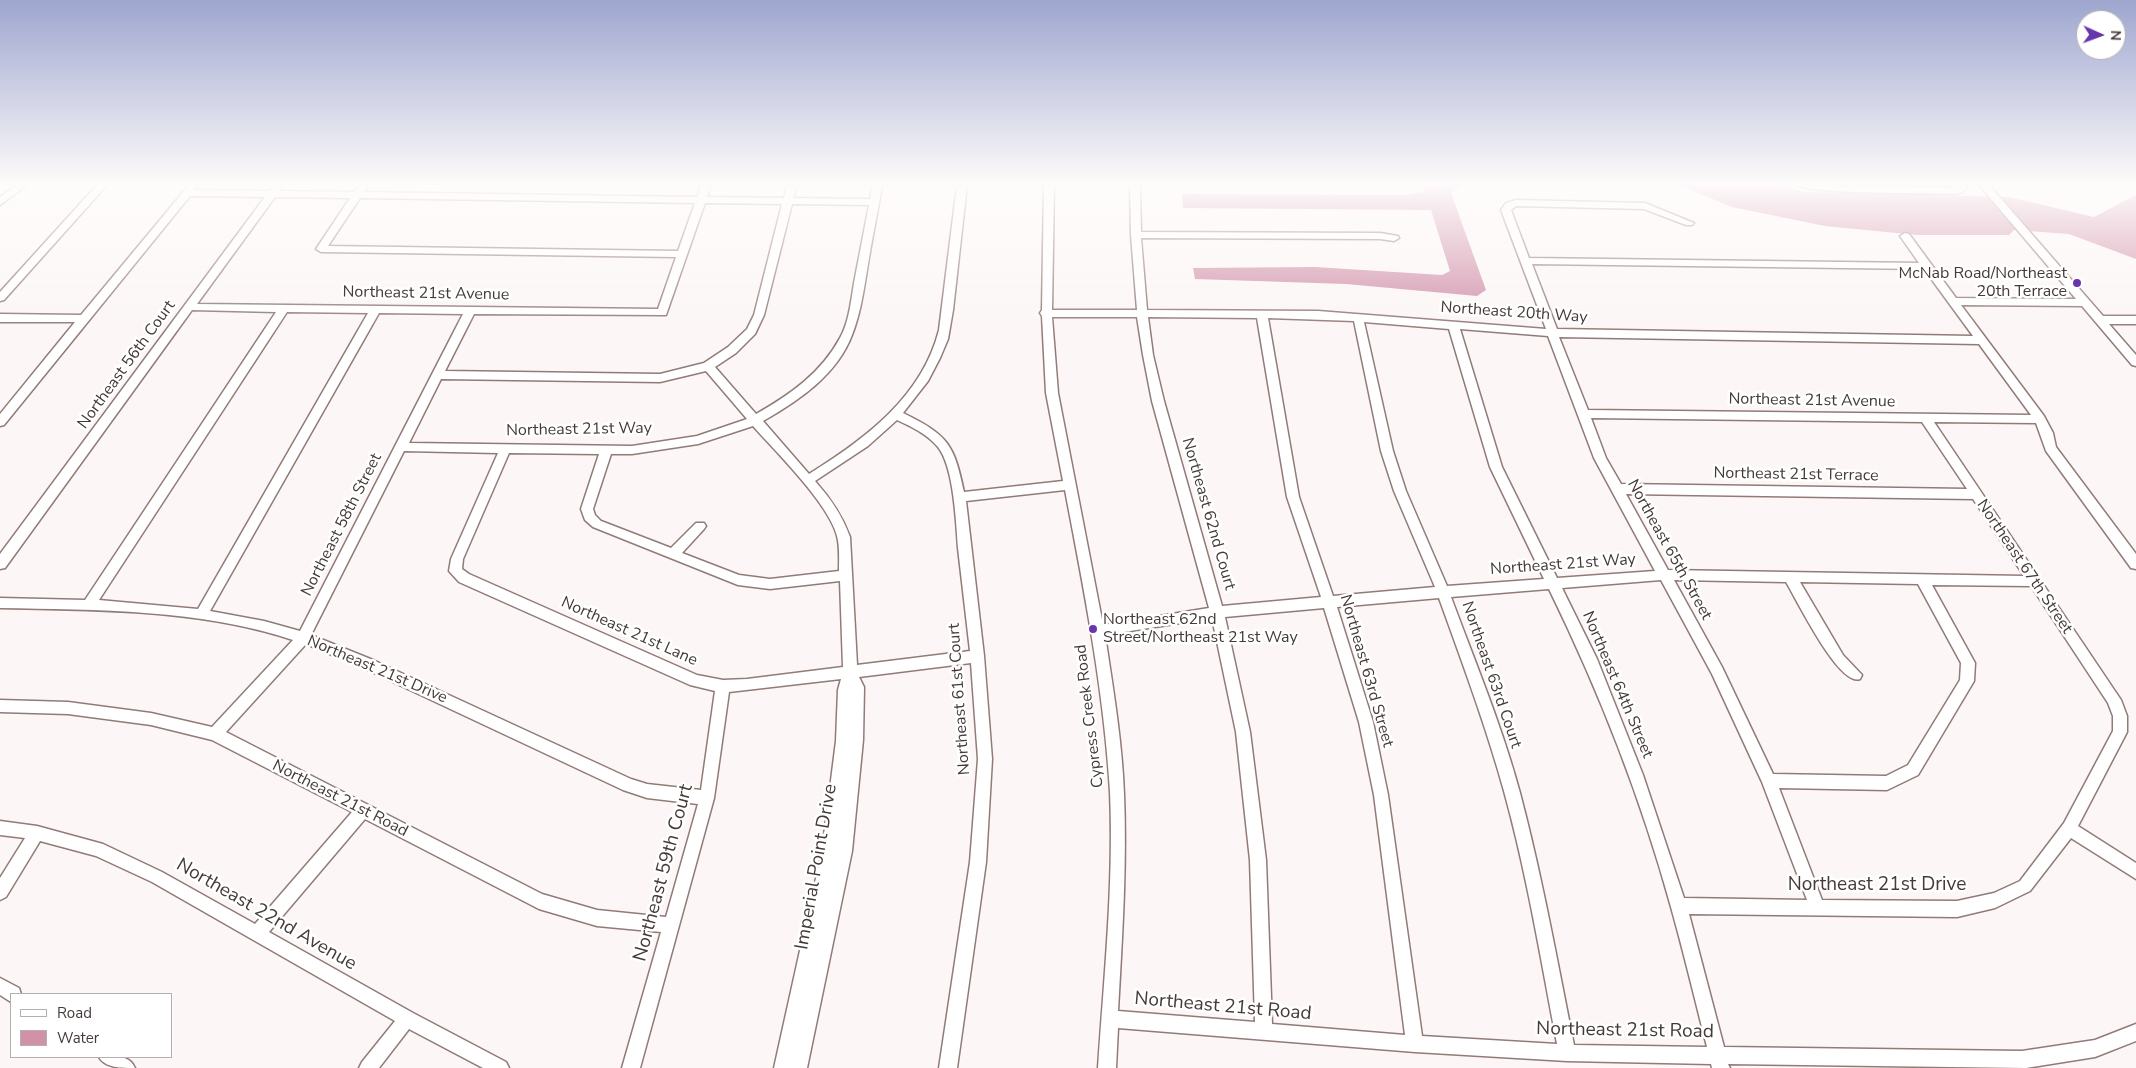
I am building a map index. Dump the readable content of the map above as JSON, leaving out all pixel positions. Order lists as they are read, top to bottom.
{
  "streets": {
    "street": [
      "Northeast 21st Avenue",
      "Northeast 20th Way",
      "Northeast 56th Court",
      "Northeast 21st Way",
      "Northeast 21st Terrace",
      "Northeast 62nd Court",
      "Northeast 58th Street",
      "Northeast 65th Street",
      "Northeast 67th Street",
      "Northeast 21st Lane",
      "Northeast 21st Drive",
      "Northeast 63rd Street",
      "Northeast 63rd Court",
      "Northeast 64th Street",
      "Northeast 61st Court",
      "Cypress Creek Road",
      "Northeast 21st Road",
      "Imperial Point Drive",
      "Northeast 59th Court",
      "Northeast 22nd Avenue"
    ]
  },
  "crossings": [
    ["Northeast 21st Avenue", "Northeast 56th Court"],
    ["Northeast 21st Avenue", "Northeast 58th Street"],
    ["Northeast 21st Avenue", "Northeast 65th Street"],
    ["Northeast 21st Avenue", "Northeast 67th Street"],
    ["Northeast 20th Way", "Northeast 62nd Court"],
    ["Northeast 20th Way", "Northeast 65th Street"],
    ["Northeast 20th Way", "Northeast 63rd Street"],
    ["Northeast 20th Way", "Northeast 63rd Court"],
    ["Northeast 20th Way", "Northeast 64th Street"],
    ["Northeast 20th Way", "Cypress Creek Road"],
    ["Northeast 21st Way", "Northeast 62nd Court"],
    ["Northeast 21st Way", "Northeast 58th Street"],
    ["Northeast 21st Way", "Northeast 65th Street"],
    ["Northeast 21st Way", "Northeast 67th Street"],
    ["Northeast 21st Way", "Northeast 21st Lane"],
    ["Northeast 21st Way", "Northeast 63rd Street"],
    ["Northeast 21st Way", "Northeast 63rd Court"],
    ["Northeast 21st Way", "Northeast 64th Street"],
    ["Northeast 21st Way", "Cypress Creek Road"],
    ["Northeast 21st Way", "Imperial Point Drive"],
    ["Northeast 21st Terrace", "Northeast 65th Street"],
    ["Northeast 21st Terrace", "Northeast 67th Street"],
    ["Northeast 62nd Court", "Northeast 21st Road"],
    ["Northeast 58th Street", "Northeast 21st Drive"],
    ["Northeast 58th Street", "Northeast 21st Road"],
    ["Northeast 65th Street", "Northeast 21st Drive"],
    ["Northeast 67th Street", "Northeast 21st Drive"],
    ["Northeast 21st Lane", "Northeast 61st Court"],
    ["Northeast 21st Lane", "Imperial Point Drive"],
    ["Northeast 21st Lane", "Northeast 59th Court"],
    ["Northeast 21st Drive", "Northeast 64th Street"],
    ["Northeast 21st Drive", "Northeast 59th Court"],
    ["Northeast 63rd Street", "Northeast 21st Road"],
    ["Northeast 63rd Court", "Northeast 21st Road"],
    ["Northeast 64th Street", "Northeast 21st Road"],
    ["Cypress Creek Road", "Northeast 21st Road"],
    ["Northeast 21st Road", "Northeast 59th Court"]
  ],
  "places": ["McNab Road/Northeast 20th Terrace", "Northeast 62nd Street/Northeast 21st Way"],
  "legend": ["Road", "Water"],
  "north": "right"
}
